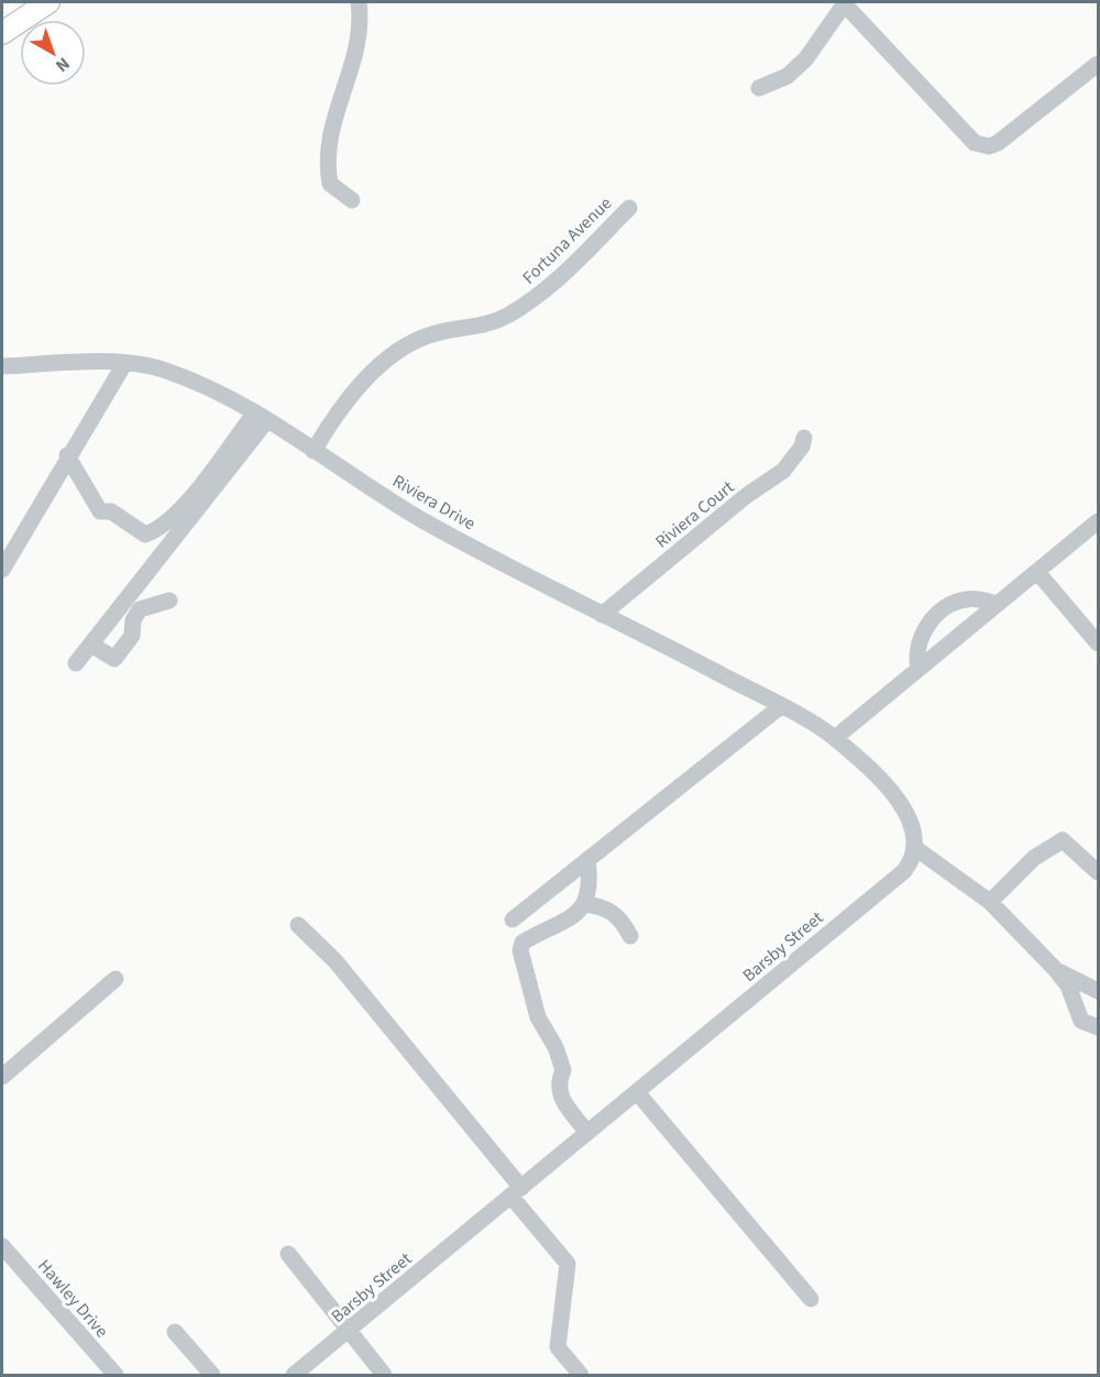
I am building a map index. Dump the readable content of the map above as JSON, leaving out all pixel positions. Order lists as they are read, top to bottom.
{
  "streets": {
    "street": [
      "Fortuna Avenue",
      "Riviera Drive",
      "Riviera Court",
      "Barsby Street",
      "Hawley Drive"
    ]
  },
  "crossings": [
    ["Fortuna Avenue", "Riviera Drive"],
    ["Riviera Drive", "Riviera Court"]
  ],
  "north": "bottom right"
}
